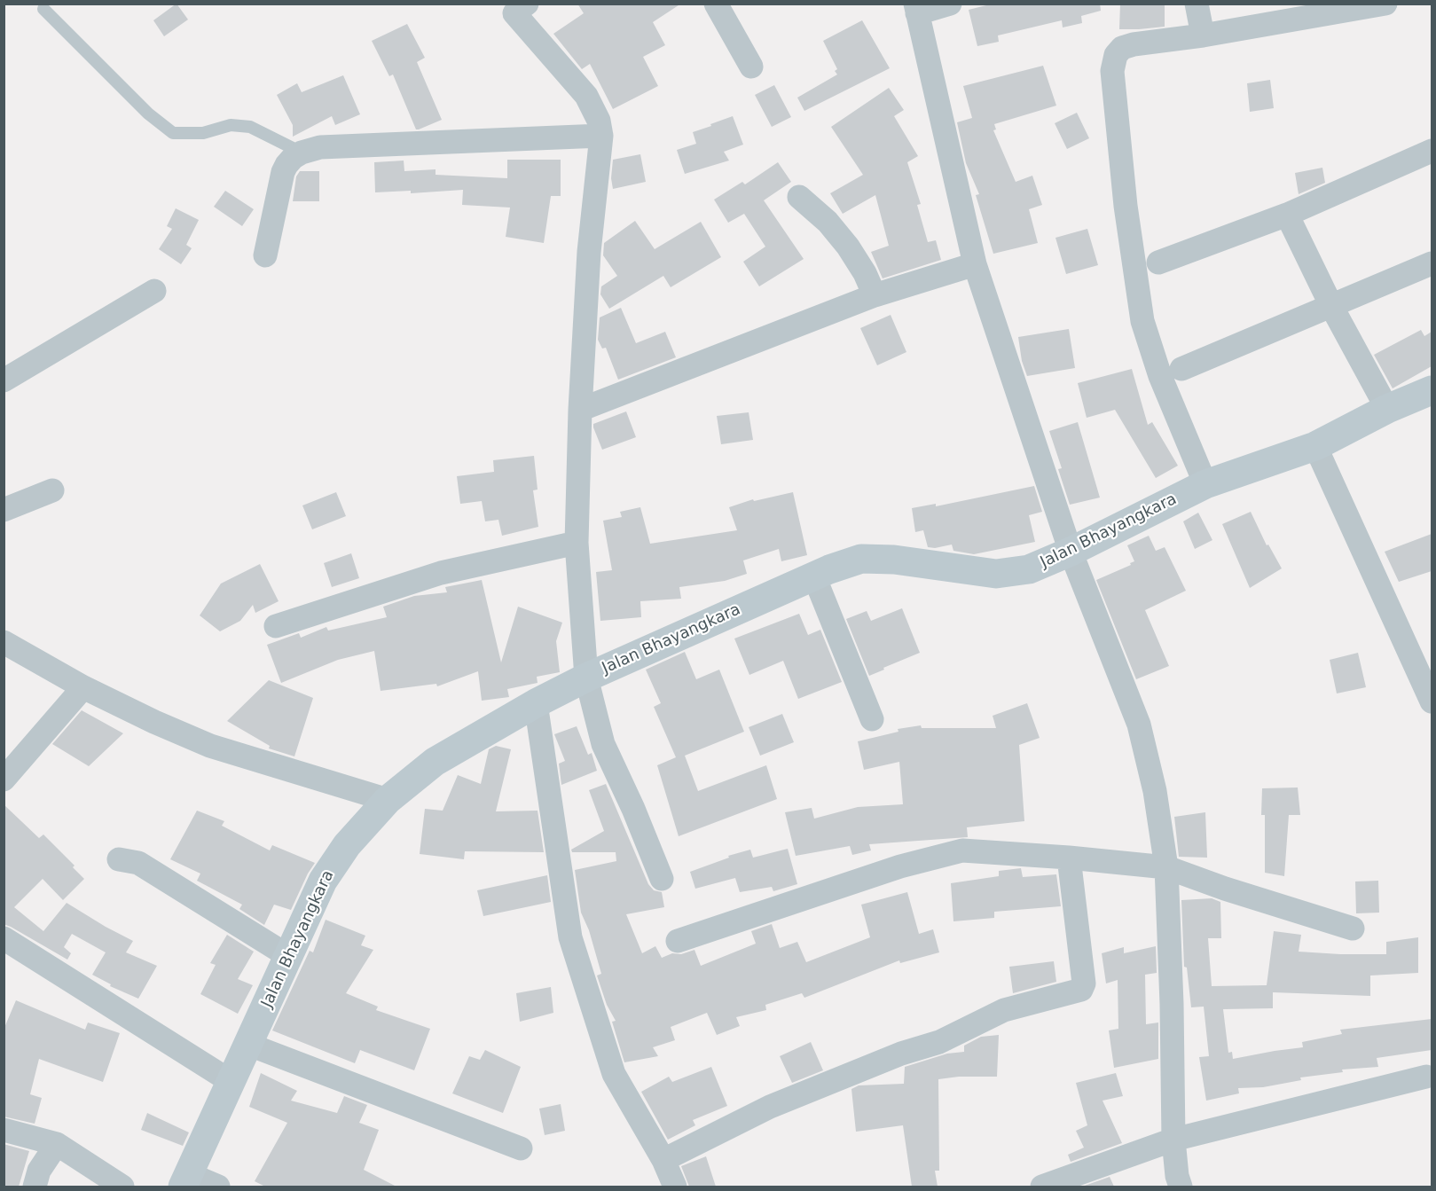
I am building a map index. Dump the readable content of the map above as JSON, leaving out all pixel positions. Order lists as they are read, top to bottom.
{
  "streets": {
    "street": ["Jalan Bhayangkara"]
  }
}
